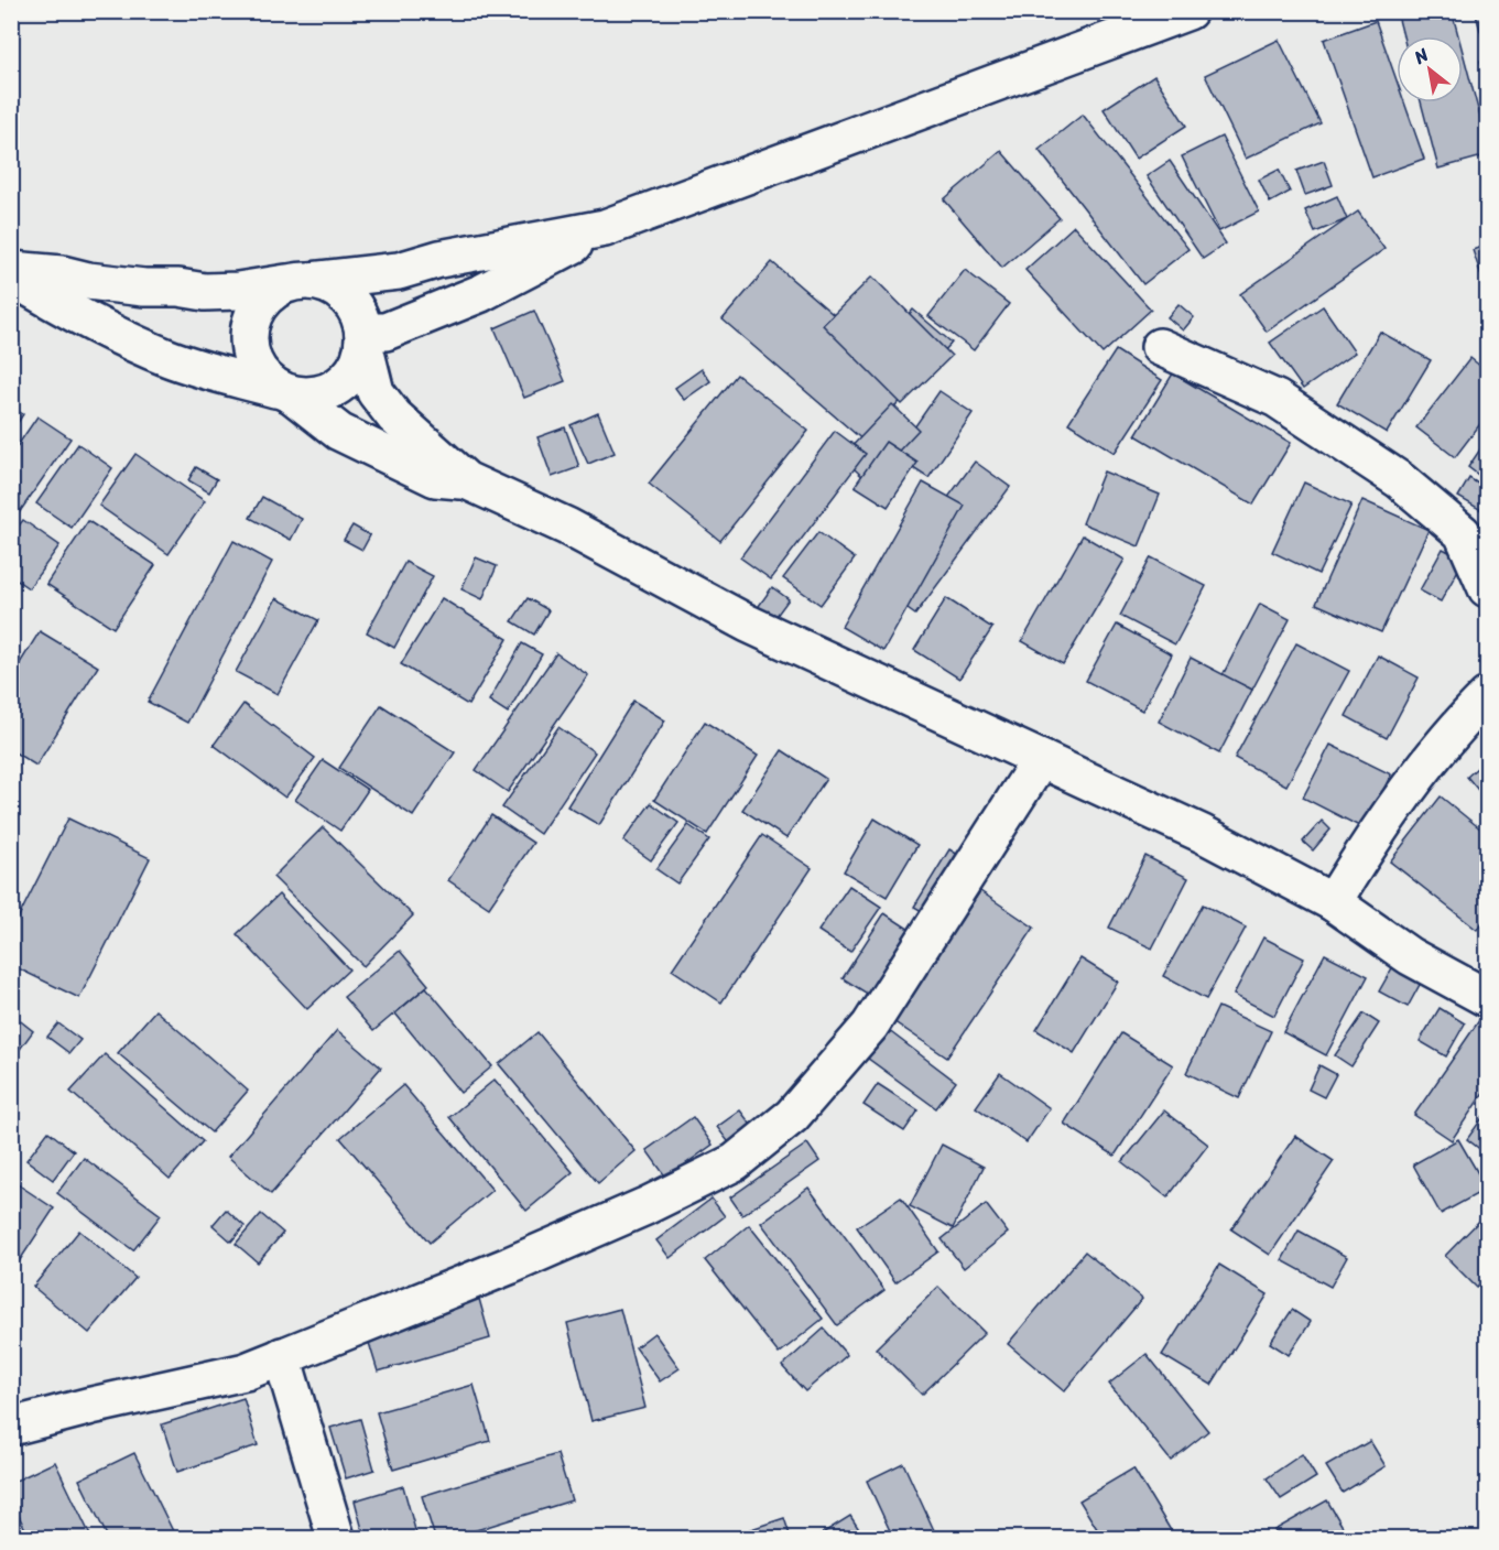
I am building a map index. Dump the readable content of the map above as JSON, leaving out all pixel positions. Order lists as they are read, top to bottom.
{
  "north": "top left"
}
